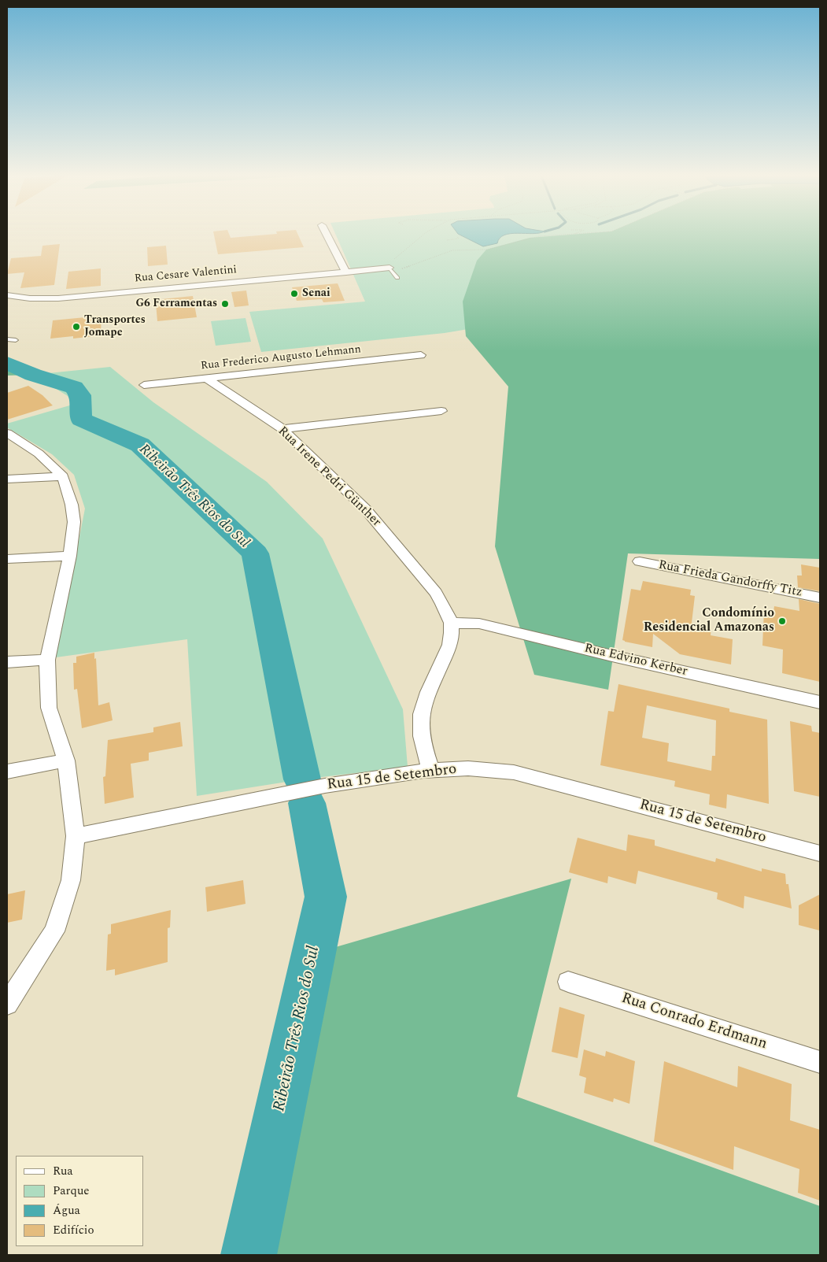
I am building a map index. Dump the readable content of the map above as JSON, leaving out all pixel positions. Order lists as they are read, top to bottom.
{
  "streets": {
    "street": [
      "Rua Cesare Valentini",
      "Rua Frederico Augusto Lehmann",
      "Rua Irene Pedri Günther",
      "Rua Frieda Gandorffy Titz",
      "Rua Edvino Kerber",
      "Rua 15 de Setembro",
      "Rua Conrado Erdmann"
    ]
  },
  "crossings": [
    ["Rua Frederico Augusto Lehmann", "Rua Irene Pedri Günther"],
    ["Rua Irene Pedri Günther", "Rua Edvino Kerber"],
    ["Rua Irene Pedri Günther", "Rua 15 de Setembro"]
  ],
  "water": ["Ribeirão Três Rios do Sul"],
  "places": [
    "Senai",
    "G6 Ferramentas",
    "Transportes Jomape",
    "Condomínio Residencial Amazonas"
  ],
  "legend": [
    "Rua",
    "Parque",
    "Água",
    "Edifício"
  ]
}
